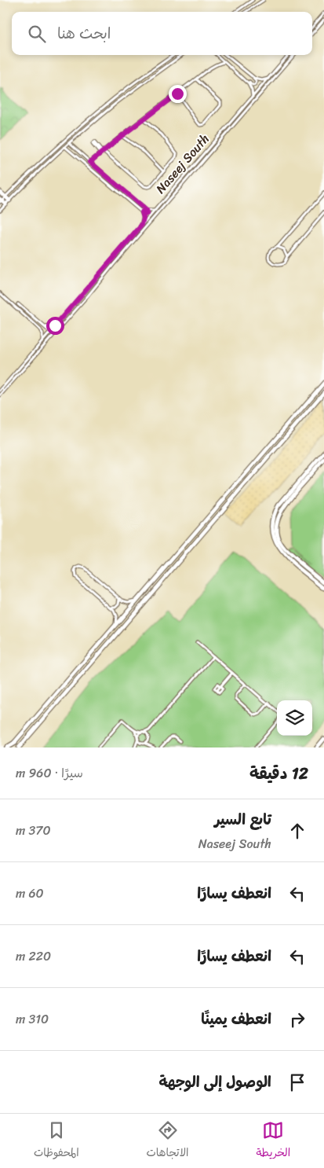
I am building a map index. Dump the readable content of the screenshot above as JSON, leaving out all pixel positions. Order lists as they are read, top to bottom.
{
  "streets": {
    "street": ["Naseej South"]
  },
  "page": {
    "search": "ابحث هنا",
    "heading": ["12 دقيقة", "سيرًا · 960 m"],
    "list": [
      ["تابع السير", "Naseej South", "370 m"],
      ["انعطف يسارًا", "60 m"],
      ["انعطف يسارًا", "220 m"],
      ["انعطف يمينًا", "310 m"],
      "الوصول إلى الوجهة"
    ],
    "nav": ["الخريطة", "الاتجاهات", "المحفوظات"]
  }
}
